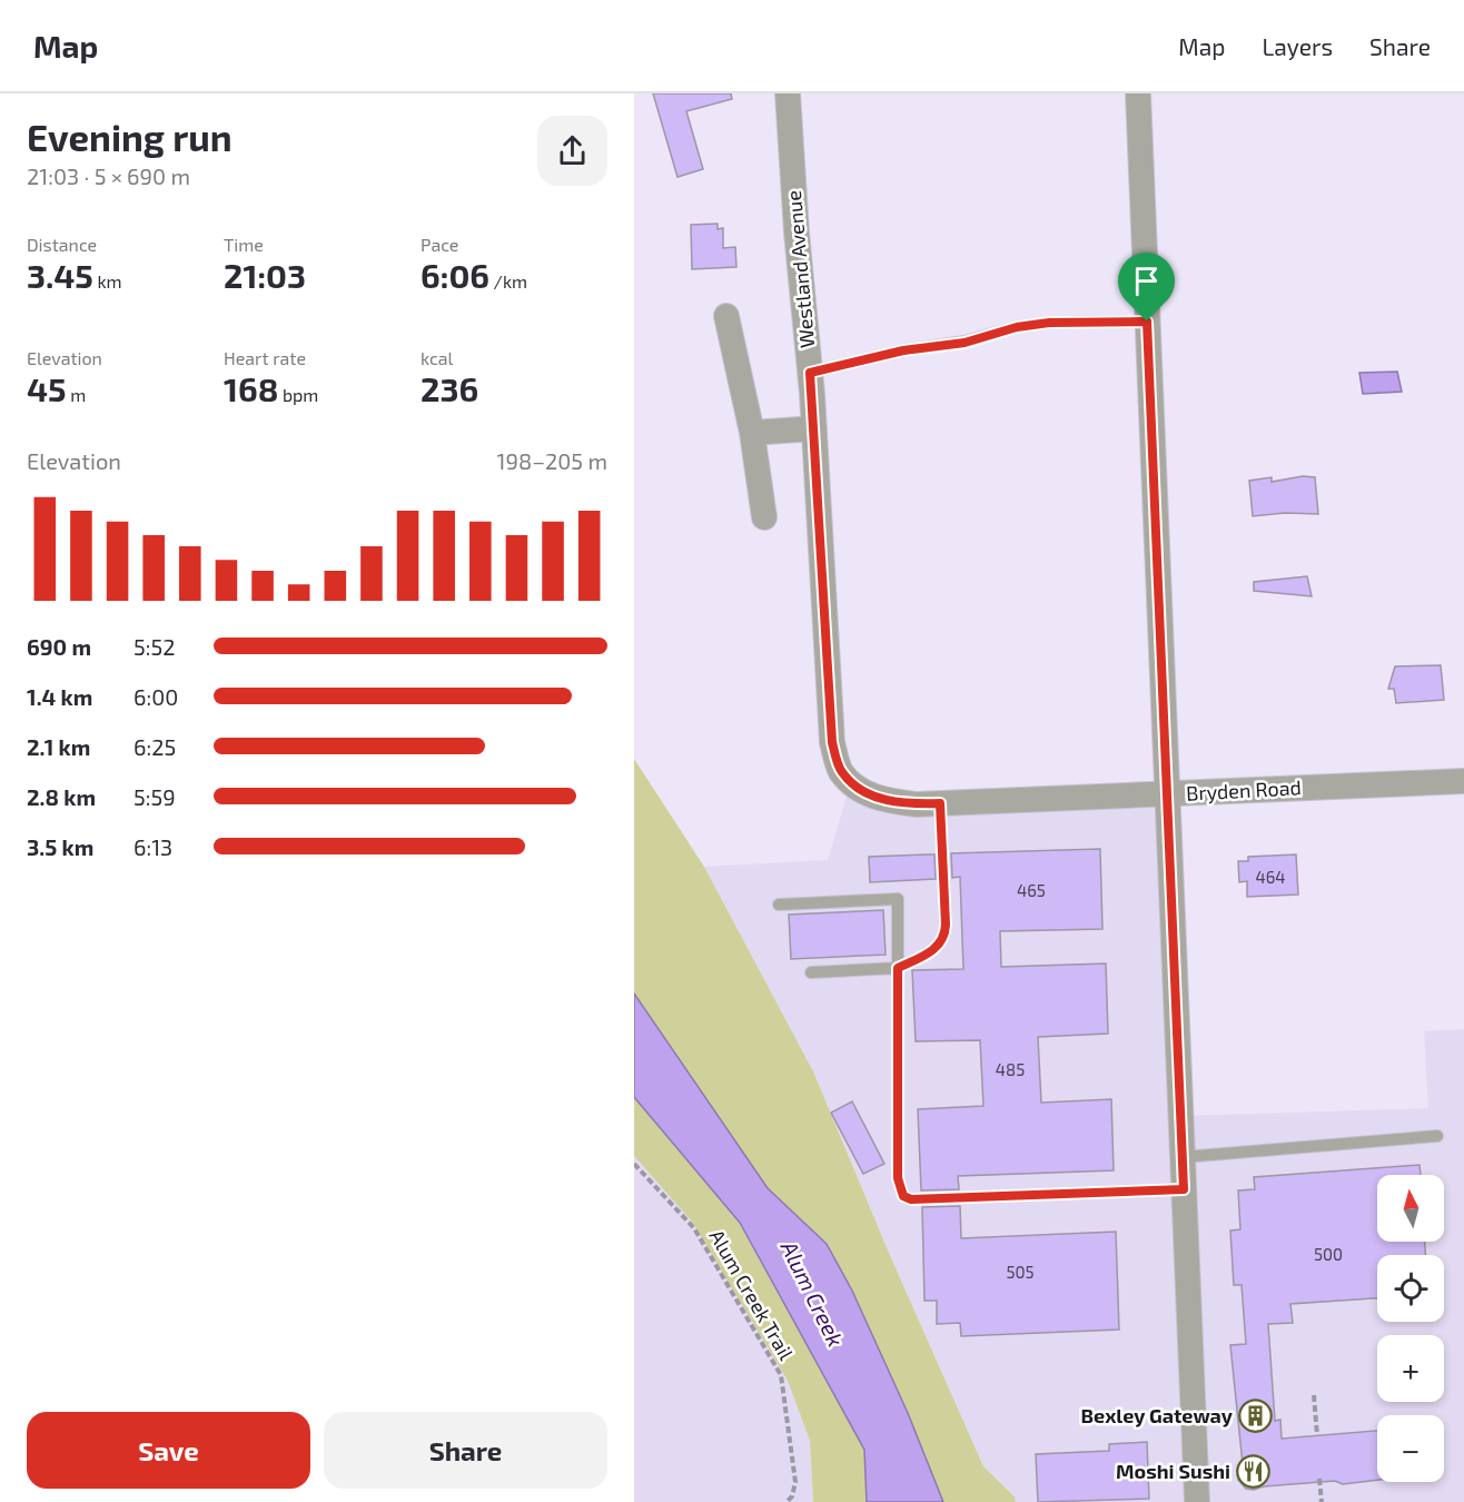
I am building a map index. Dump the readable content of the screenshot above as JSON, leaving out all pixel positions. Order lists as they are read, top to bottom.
{
  "streets": {
    "street": ["Westland Avenue", "Bryden Road"],
    "path": ["Alum Creek Trail"]
  },
  "crossings": [
    ["Westland Avenue", "Bryden Road"]
  ],
  "water": ["Alum Creek"],
  "places": {
    "building": ["Bexley Gateway"],
    "restaurant": ["Moshi Sushi"]
  },
  "house_numbers": [
    "464",
    "465",
    "485",
    "500",
    "505"
  ],
  "north": "top",
  "page": {
    "header": "Map",
    "nav": ["Map", "Layers", "Share"],
    "heading": ["Evening run", "21:03 · 5 × 690 m"],
    "stats": [
      ["Distance", "3.45 km"],
      ["Time", "21:03"],
      ["Pace", "6:06 /km"],
      ["Elevation", "45 m"],
      ["Heart rate", "168 bpm"],
      ["kcal", "236"]
    ],
    "chart": ["Elevation", "198–205 m"],
    "list": [
      {
        "name": "690 m",
        "note": "5:52"
      },
      {
        "name": "1.4 km",
        "note": "6:00"
      },
      {
        "name": "2.1 km",
        "note": "6:25"
      },
      {
        "name": "2.8 km",
        "note": "5:59"
      },
      {
        "name": "3.5 km",
        "note": "6:13"
      }
    ],
    "map_buttons": ["+", "−"],
    "buttons": ["Save", "Share"]
  }
}
